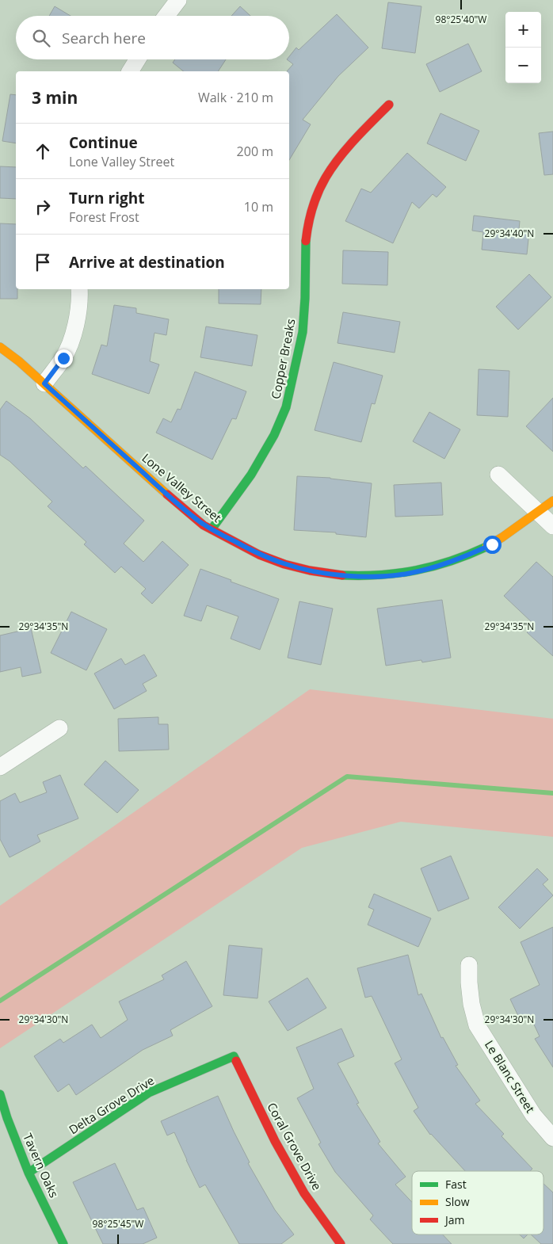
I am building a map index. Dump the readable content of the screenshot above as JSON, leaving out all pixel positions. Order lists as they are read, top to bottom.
{
  "streets": {
    "street": [
      "Copper Breaks",
      "Lone Valley Street",
      "Le Blanc Street",
      "Delta Grove Drive",
      "Coral Grove Drive",
      "Tavern Oaks"
    ]
  },
  "crossings": [
    ["Copper Breaks", "Lone Valley Street"],
    ["Delta Grove Drive", "Coral Grove Drive"],
    ["Delta Grove Drive", "Tavern Oaks"]
  ],
  "legend": ["Fast", "Slow", "Jam"],
  "page": {
    "map_buttons": ["+", "−"],
    "search": "Search here",
    "heading": ["3 min", "Walk · 210 m"],
    "list": [
      ["Continue", "Lone Valley Street", "200 m"],
      ["Turn right", "Forest Frost", "10 m"],
      "Arrive at destination"
    ]
  },
  "coordinates": [
    "98°25'40\"W",
    "29°34'40\"N",
    "29°34'35\"N",
    "29°34'30\"N",
    "98°25'45\"W"
  ]
}
